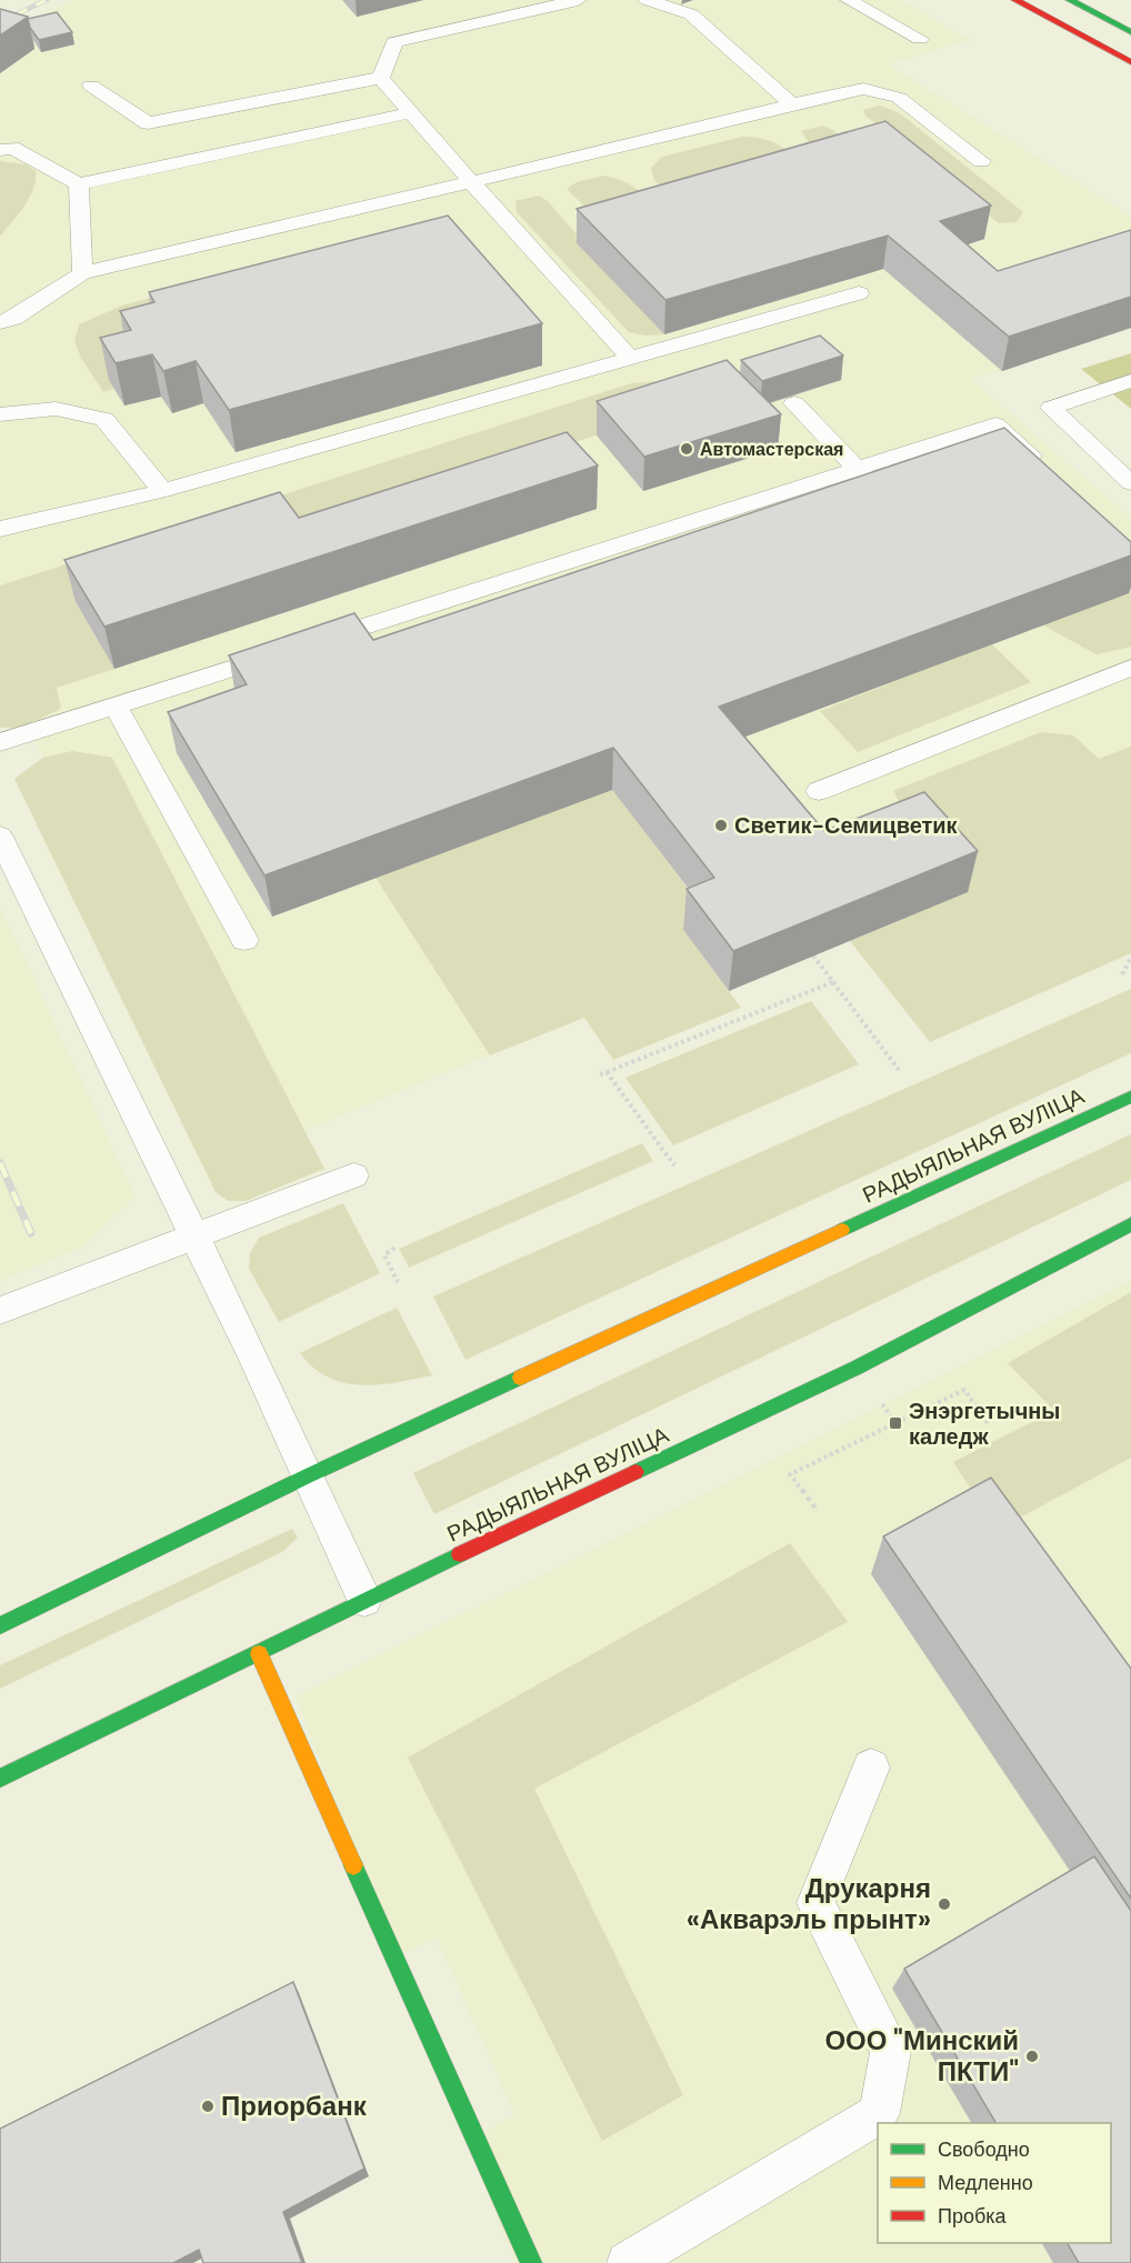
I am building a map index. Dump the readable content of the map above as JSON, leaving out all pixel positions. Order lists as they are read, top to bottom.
{
  "streets": {
    "main road": ["РАДЫЯЛЬНАЯ ВУЛІЦА"]
  },
  "places": {
    "other": [
      "Автомастерская",
      "Светик-Семицветик",
      "Друкарня «Акварэль прынт»",
      "ООО \"Минский ПКТИ\"",
      "Приорбанк"
    ],
    "transit": ["Энэргетычны каледж"]
  },
  "legend": ["Свободно", "Медленно", "Пробка"]
}
